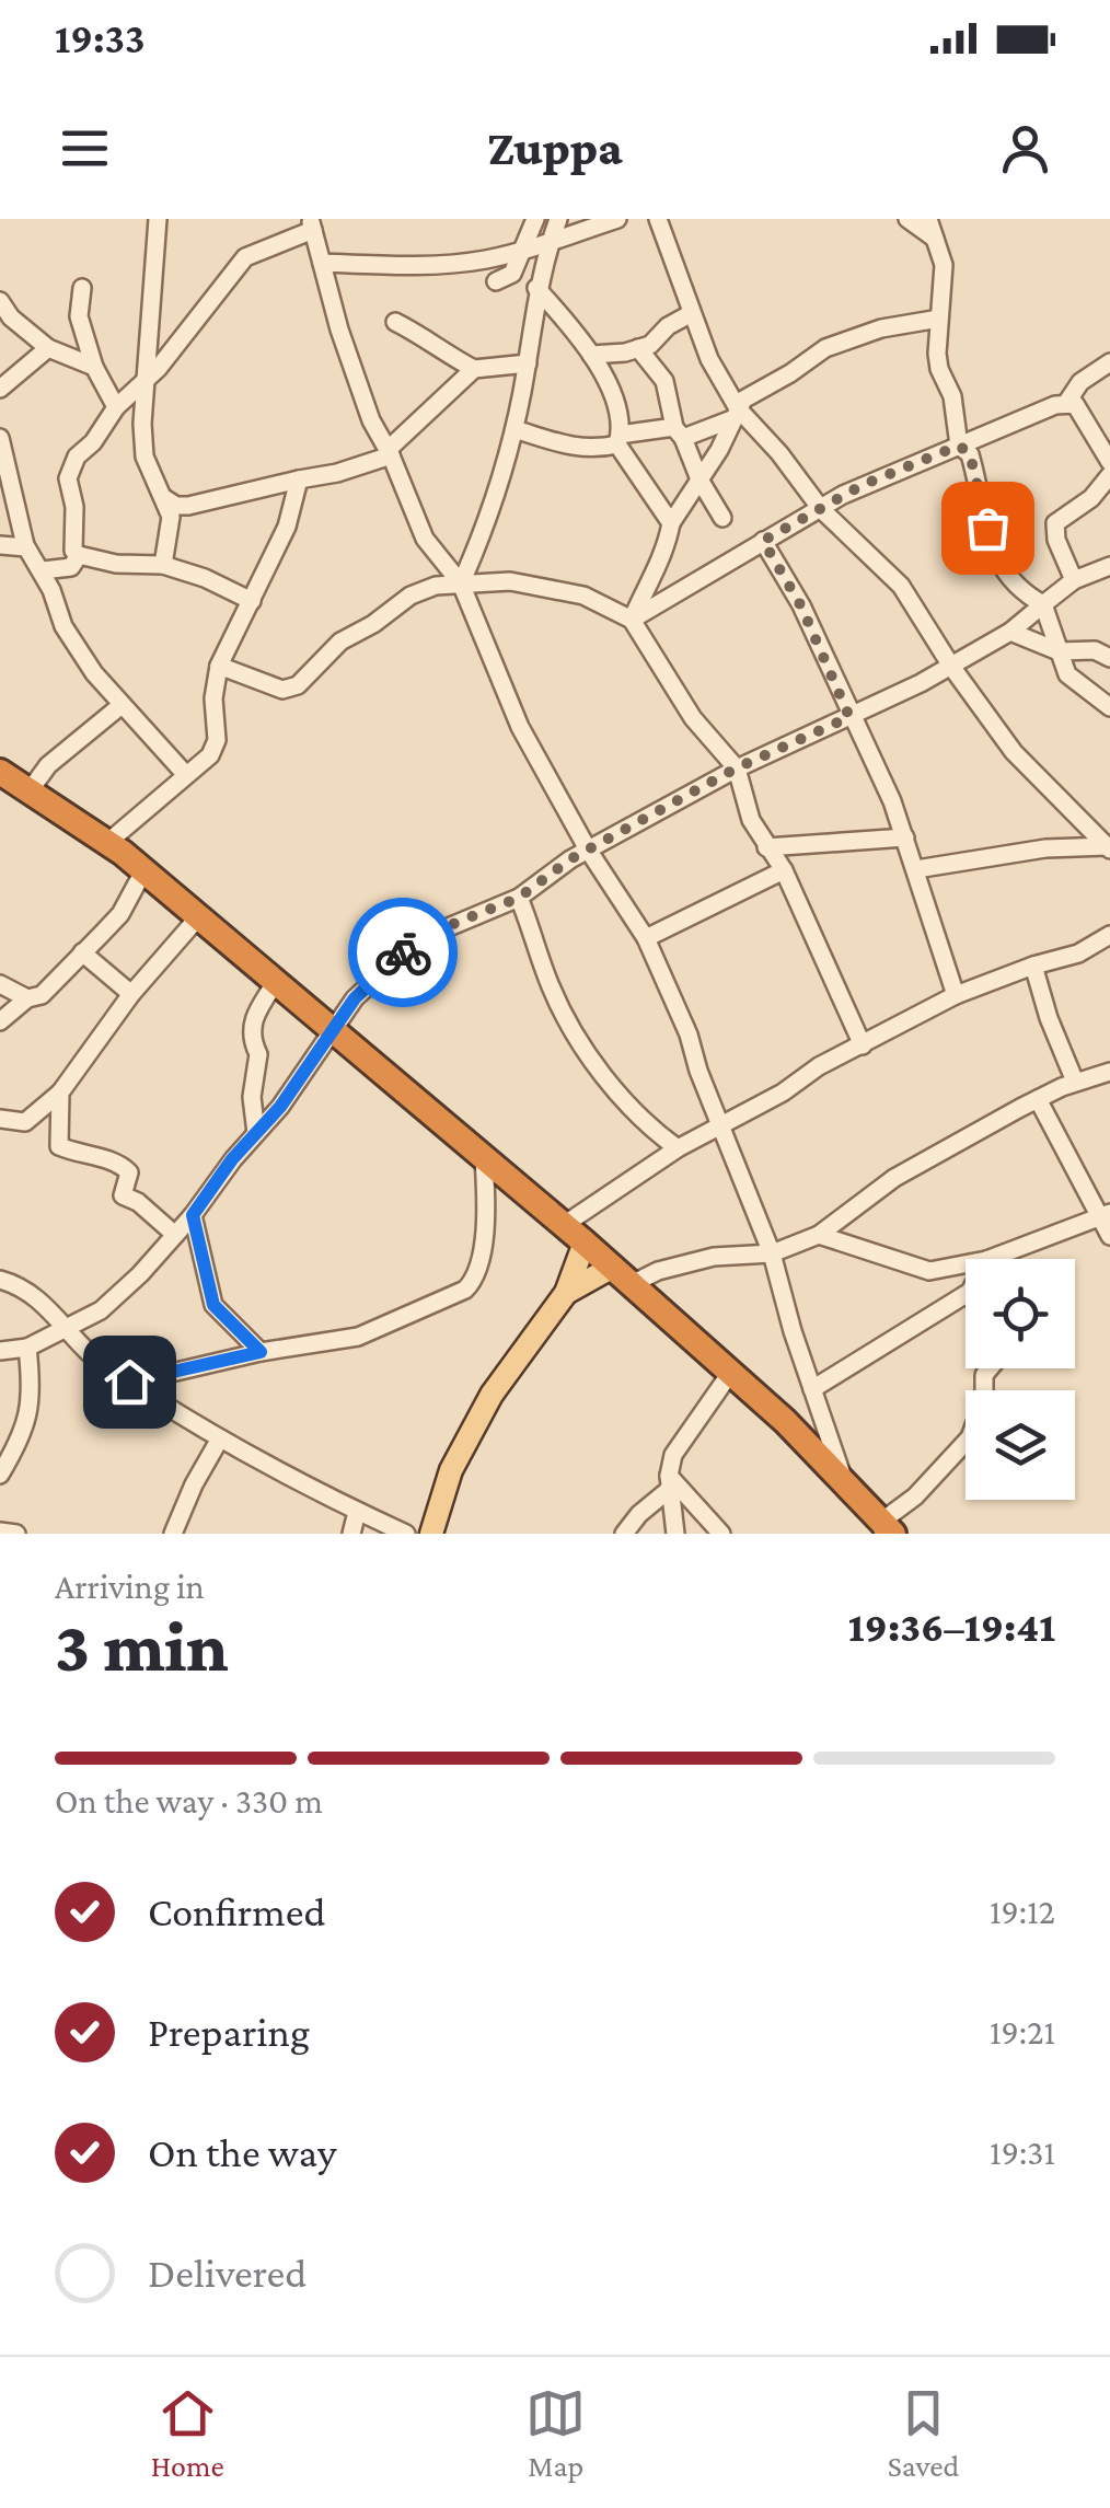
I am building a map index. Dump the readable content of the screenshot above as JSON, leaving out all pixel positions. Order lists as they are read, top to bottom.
{
  "page": {
    "status": "19:33",
    "header": "Zuppa",
    "heading": ["3 min", "Arriving in", "19:36–19:41"],
    "bar": "On the way · 330 m",
    "list": [
      ["Confirmed", "19:12"],
      ["Preparing", "19:21"],
      ["On the way", "19:31"],
      "Delivered"
    ],
    "tabs": ["Home", "Map", "Saved"]
  }
}
